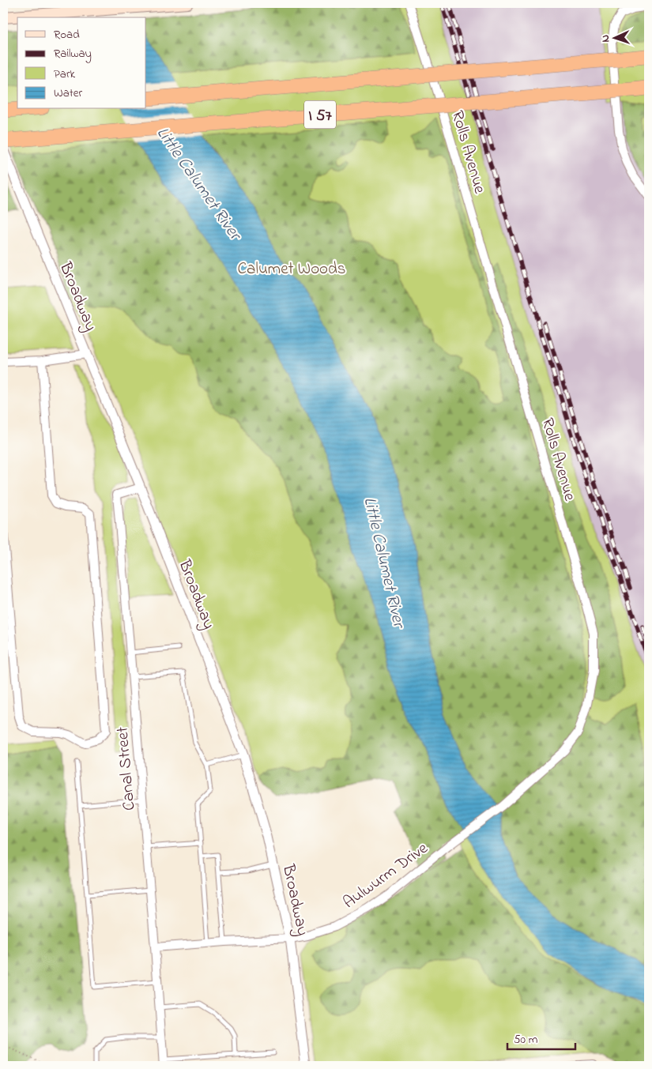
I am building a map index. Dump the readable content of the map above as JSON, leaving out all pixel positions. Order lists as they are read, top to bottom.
{
  "streets": {
    "highway": ["I 57"],
    "street": [
      "Rolls Avenue",
      "Broadway",
      "Canal Street",
      "Aulwurm Drive"
    ]
  },
  "crossings": [
    ["Rolls Avenue", "Aulwurm Drive"],
    ["Broadway", "Canal Street"],
    ["Broadway", "Aulwurm Drive"],
    ["Canal Street", "Aulwurm Drive"]
  ],
  "water": ["Little Calumet River"],
  "parks": ["Calumet Woods"],
  "legend": [
    "Road",
    "Railway",
    "Park",
    "Water"
  ],
  "scale_bar": "50 m",
  "north": "left"
}
